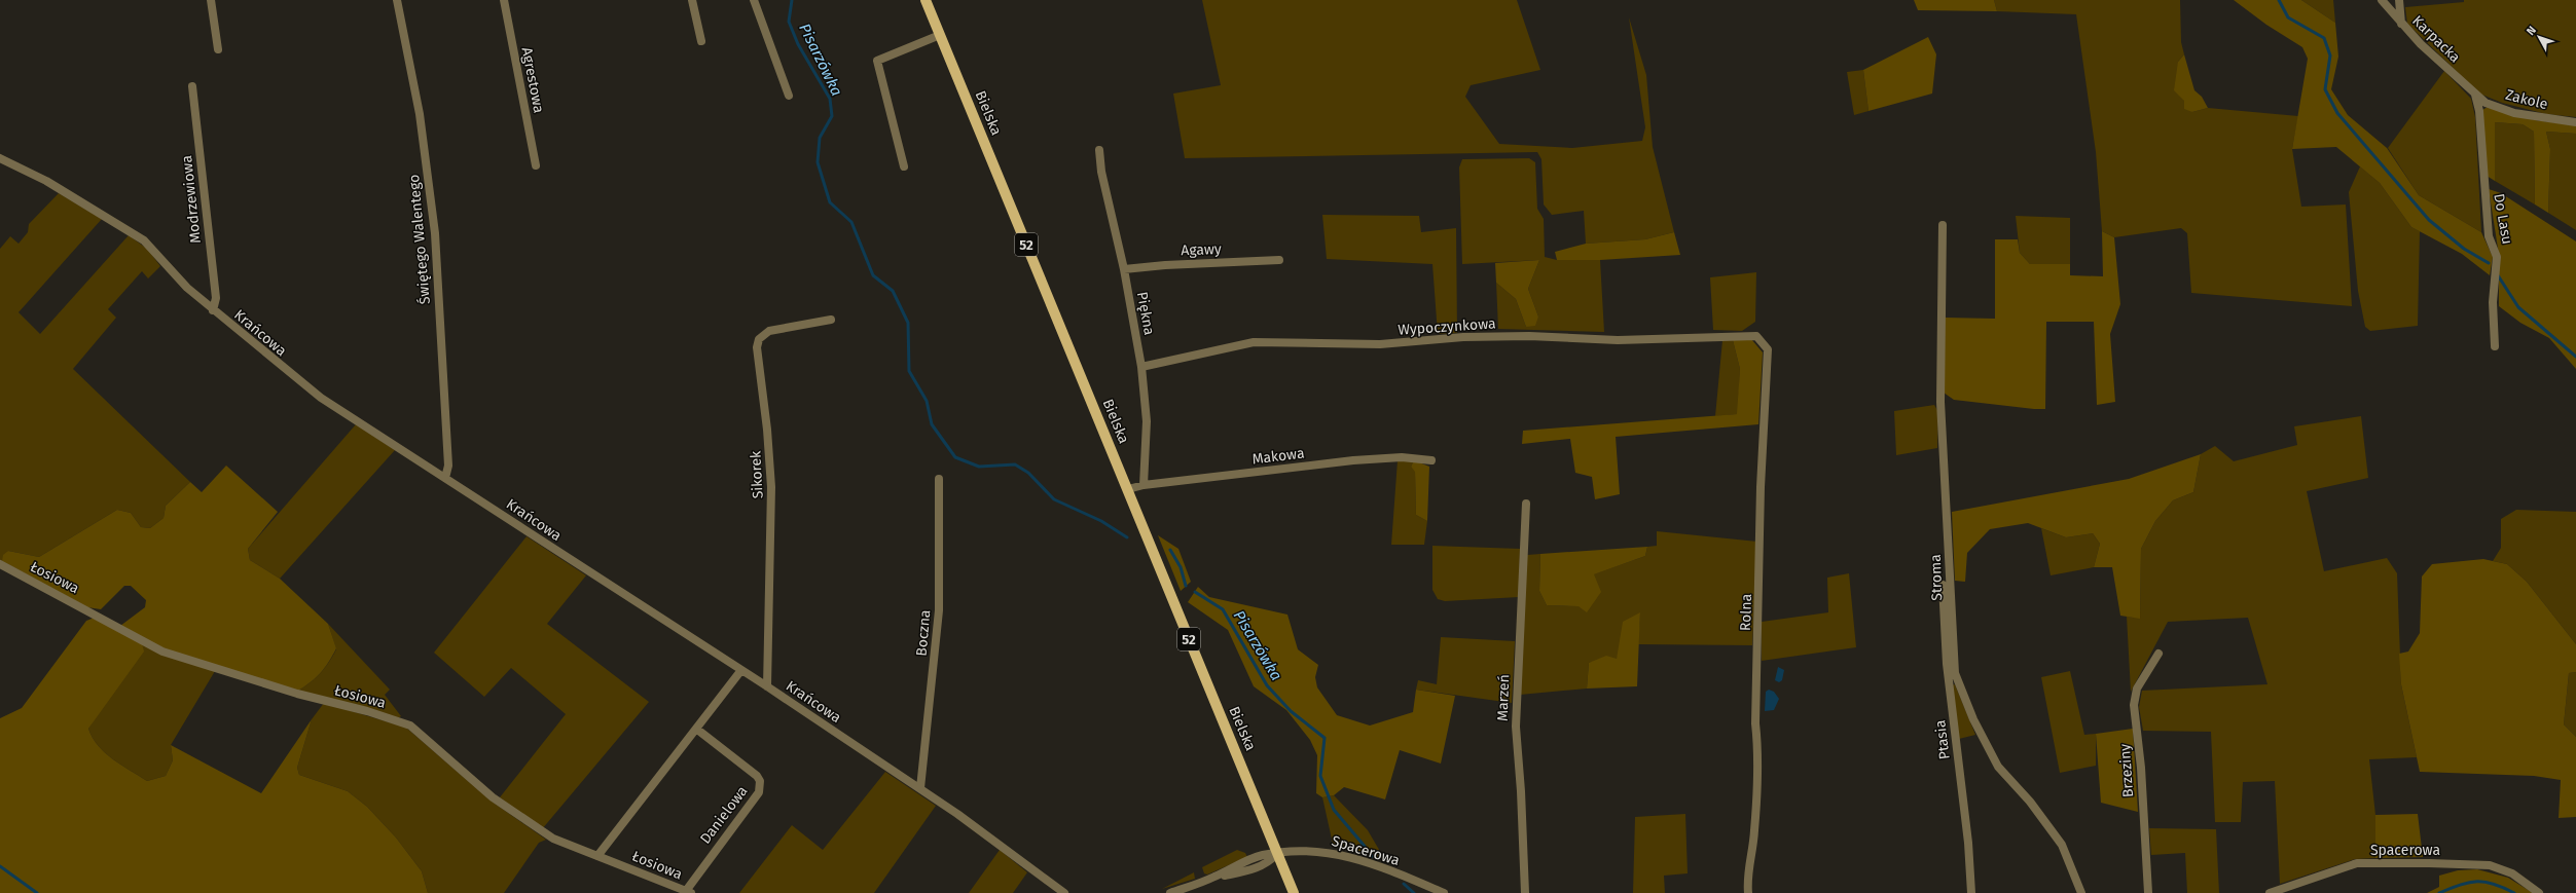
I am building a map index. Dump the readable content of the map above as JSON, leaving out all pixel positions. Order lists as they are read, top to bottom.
{
  "streets": {
    "main road": ["Bielska", "52"],
    "street": [
      "Karpacka",
      "Agrestowa",
      "Zakole",
      "Modrzewiowa",
      "Do Lasu",
      "Świętego Walentego",
      "Agawy",
      "Piękna",
      "Wypoczynkowa",
      "Krańcowa",
      "Makowa",
      "Sikorek",
      "Łosiowa",
      "Stroma",
      "Rolna",
      "Boczna",
      "Marzeń",
      "Ptasia",
      "Brzeziny",
      "Danielowa",
      "Spacerowa"
    ]
  },
  "crossings": [
    ["Karpacka", "Zakole"],
    ["Karpacka", "Do Lasu"],
    ["Zakole", "Do Lasu"],
    ["Bielska", "52"],
    ["Bielska", "Makowa"],
    ["Bielska", "Spacerowa"],
    ["Modrzewiowa", "Krańcowa"],
    ["Świętego Walentego", "Krańcowa"],
    ["52", "Spacerowa"],
    ["Agawy", "Piękna"],
    ["Piękna", "Wypoczynkowa"],
    ["Piękna", "Makowa"],
    ["Wypoczynkowa", "Rolna"],
    ["Krańcowa", "Sikorek"],
    ["Krańcowa", "Boczna"],
    ["Łosiowa", "Danielowa"]
  ],
  "water": ["Pisarzówka"],
  "north": "top left"
}
